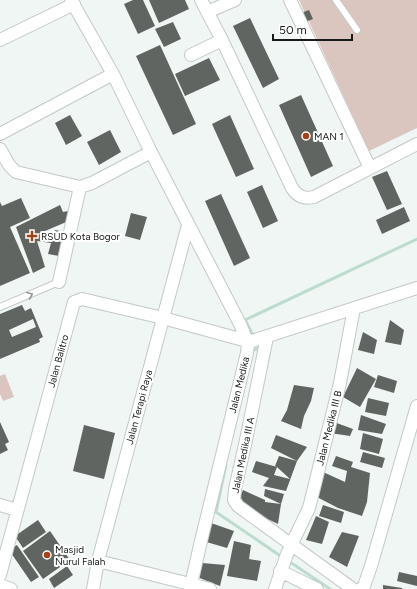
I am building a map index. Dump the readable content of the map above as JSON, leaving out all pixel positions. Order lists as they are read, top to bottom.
{
  "streets": {
    "street": [
      "Jalan Balitro",
      "Jalan Medika",
      "Jalan Terapi Raya",
      "Jalan Medika III B",
      "Jalan Medika III A"
    ]
  },
  "crossings": [
    ["Jalan Balitro", "Jalan Terapi Raya"],
    ["Jalan Medika", "Jalan Terapi Raya"],
    ["Jalan Medika", "Jalan Medika III A"],
    ["Jalan Medika III B", "Jalan Medika III A"]
  ],
  "places": {
    "other": ["MAN 1", "Masjid Nurul Falah"],
    "health": ["RSUD Kota Bogor"]
  },
  "scale_bar": "50 m"
}
